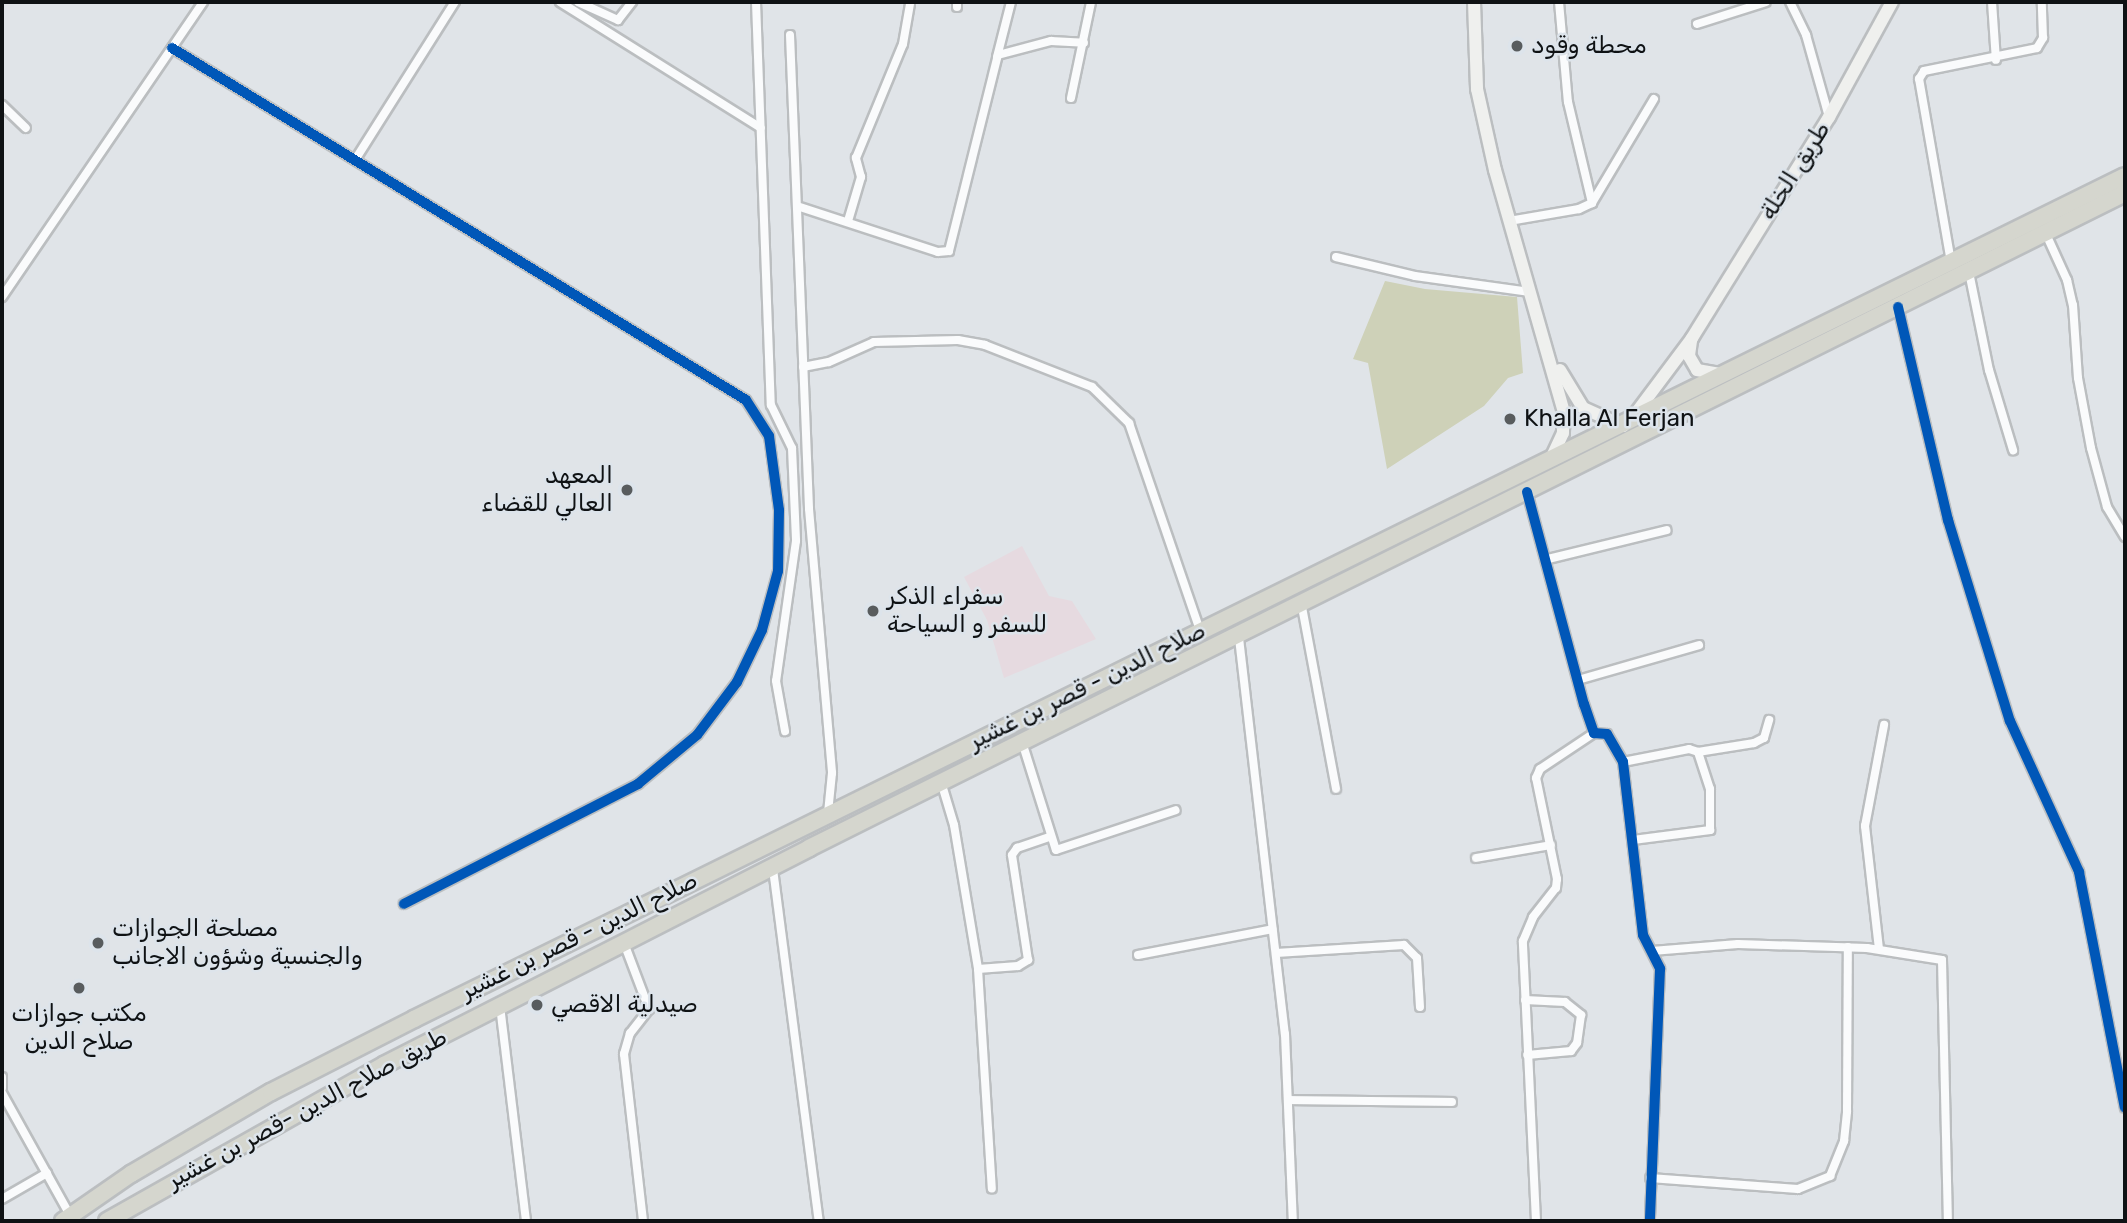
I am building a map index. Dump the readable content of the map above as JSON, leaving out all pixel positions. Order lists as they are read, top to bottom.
{
  "streets": {
    "highway": ["صلاح الدين - قصر بن غشير", "طريق صلاح الدين -قصر بن غشير"],
    "street": ["طريق الخلة"]
  },
  "crossings": [
    ["طريق الخلة", "صلاح الدين - قصر بن غشير"]
  ],
  "places": [
    "محطة وقود",
    "Khalla Al Ferjan",
    "المعهد العالي للقضاء",
    "سفراء الذكر للسفر و السياحة",
    "مصلحة الجوازات والجنسية وشؤون الاجانب",
    "مكتب جوازات صلاح الدين",
    "صيدلية الاقصي"
  ]
}
